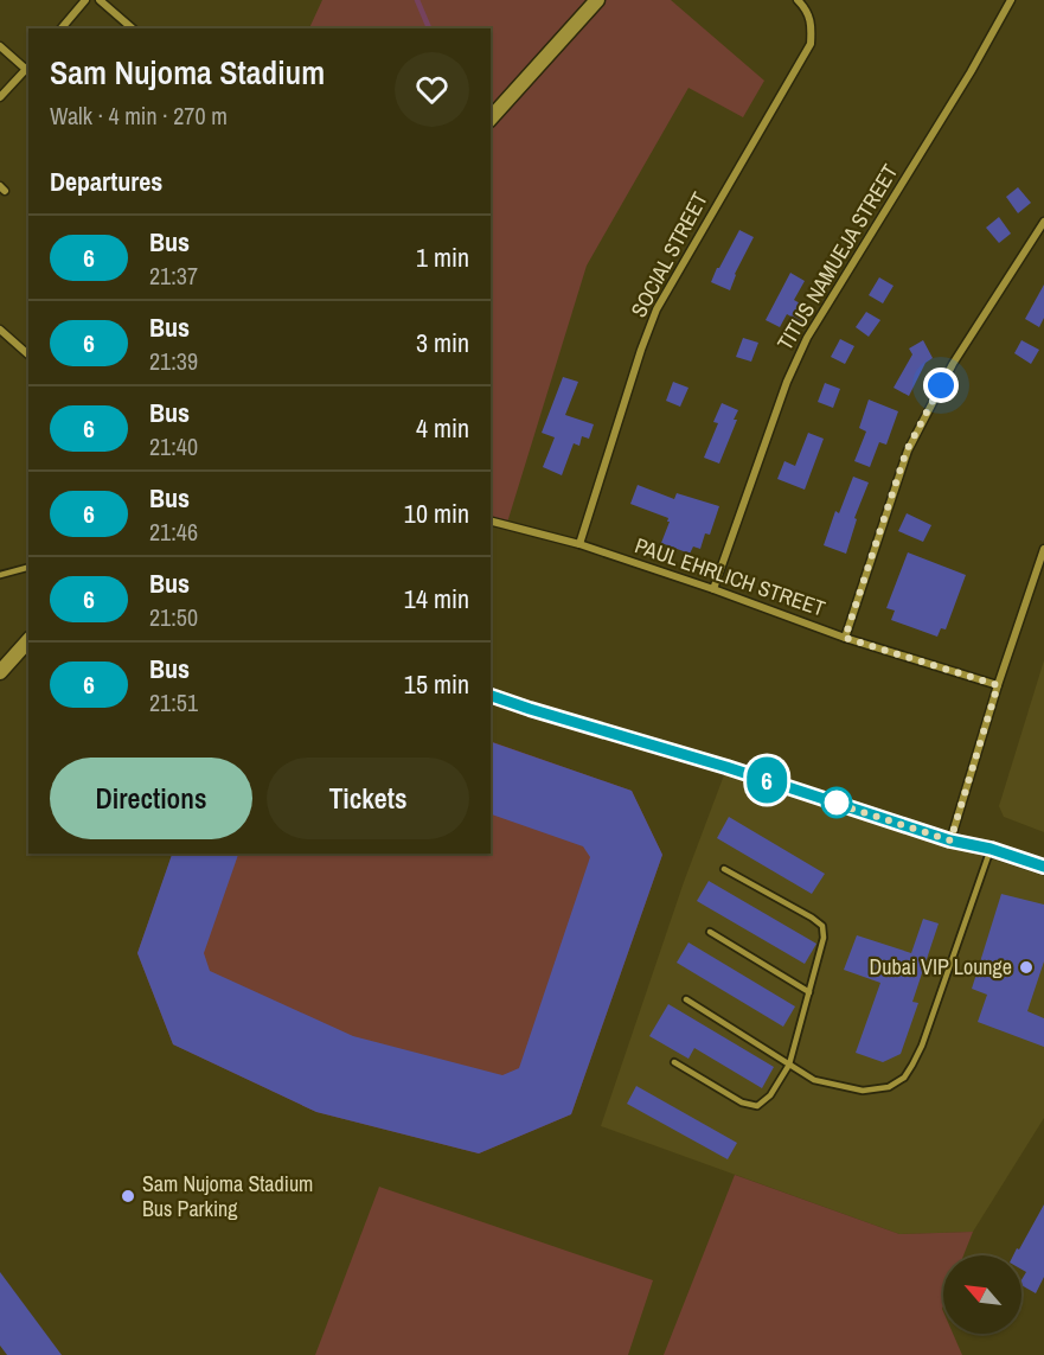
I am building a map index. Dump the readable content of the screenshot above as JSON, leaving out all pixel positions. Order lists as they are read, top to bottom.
{
  "streets": {
    "street": ["SOCIAL STREET", "TITUS NAMUEJA STREET", "PAUL EHRLICH STREET"]
  },
  "crossings": [
    ["SOCIAL STREET", "PAUL EHRLICH STREET"],
    ["TITUS NAMUEJA STREET", "PAUL EHRLICH STREET"]
  ],
  "places": ["Dubai VIP Lounge", "Sam Nujoma Stadium Bus Parking"],
  "lines": ["bus line 6"],
  "north": "top left",
  "page": {
    "on_map": "6",
    "heading": [
      ["Sam Nujoma Stadium", "Walk · 4 min · 270 m"],
      "Departures"
    ],
    "list": [
      {
        "mark": "6",
        "name": "Bus",
        "note": "21:37",
        "value": "1 min"
      },
      {
        "mark": "6",
        "name": "Bus",
        "note": "21:39",
        "value": "3 min"
      },
      {
        "mark": "6",
        "name": "Bus",
        "note": "21:40",
        "value": "4 min"
      },
      {
        "mark": "6",
        "name": "Bus",
        "note": "21:46",
        "value": "10 min"
      },
      {
        "mark": "6",
        "name": "Bus",
        "note": "21:50",
        "value": "14 min"
      },
      {
        "mark": "6",
        "name": "Bus",
        "note": "21:51",
        "value": "15 min"
      }
    ],
    "buttons": ["Directions", "Tickets"]
  }
}
